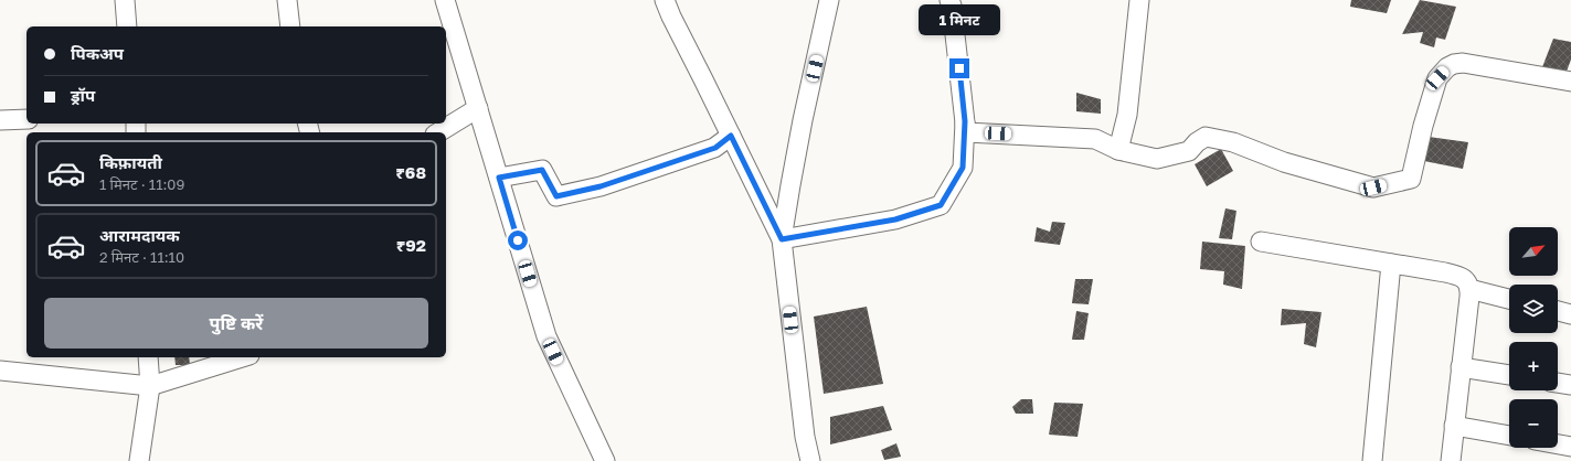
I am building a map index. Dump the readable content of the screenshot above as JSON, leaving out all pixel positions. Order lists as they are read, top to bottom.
{
  "north": "top right",
  "page": {
    "bubble": "1 मिनट",
    "banner": ["पिकअप", "ड्रॉप"],
    "list": [
      {
        "name": "किफ़ायती",
        "note": "1 मिनट · 11:09",
        "value": "₹68"
      },
      {
        "name": "आरामदायक",
        "note": "2 मिनट · 11:10",
        "value": "₹92"
      }
    ],
    "map_buttons": ["+", "−"],
    "buttons": "पुष्टि करें"
  }
}
